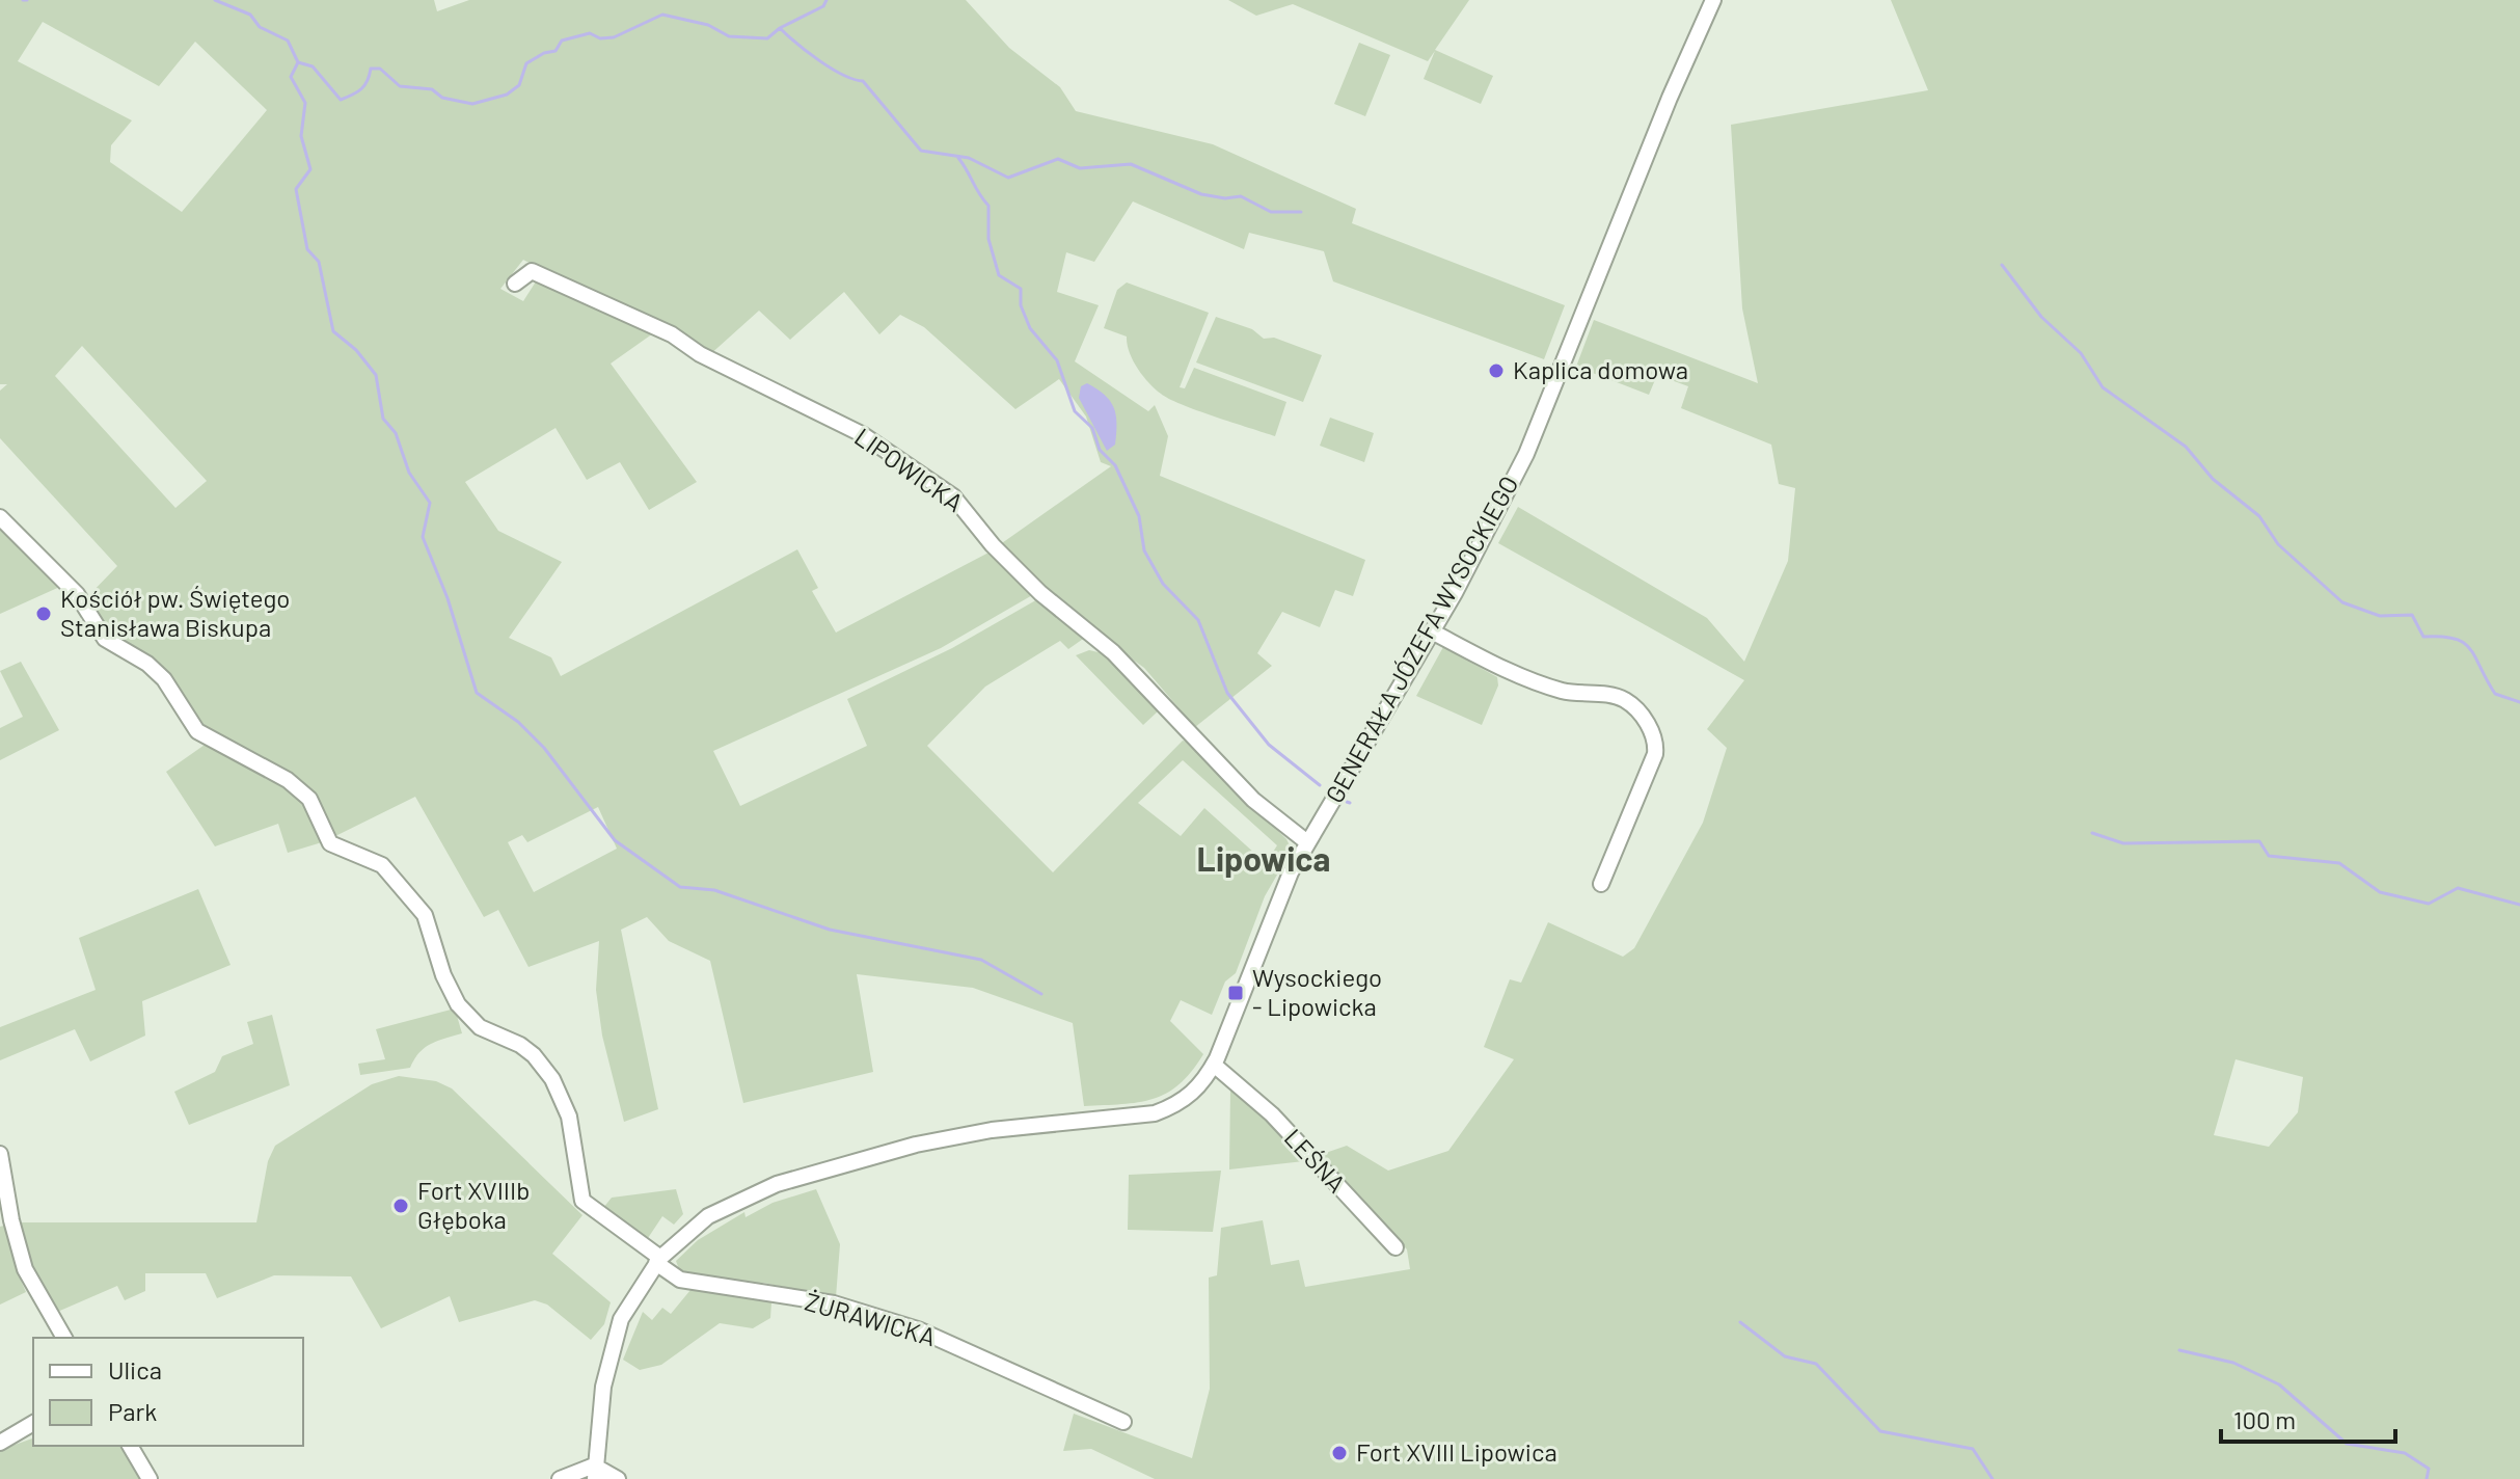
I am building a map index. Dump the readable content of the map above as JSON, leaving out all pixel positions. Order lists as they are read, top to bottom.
{
  "streets": {
    "street": [
      "LIPOWICKA",
      "GENERAŁA JÓZEFA WYSOCKIEGO",
      "LEŚNA",
      "ŻURAWICKA"
    ]
  },
  "crossings": [
    ["LIPOWICKA", "GENERAŁA JÓZEFA WYSOCKIEGO"],
    ["GENERAŁA JÓZEFA WYSOCKIEGO", "LEŚNA"],
    ["GENERAŁA JÓZEFA WYSOCKIEGO", "ŻURAWICKA"]
  ],
  "districts": ["Lipowica"],
  "places": {
    "other": [
      "Kaplica domowa",
      "Kościół pw. Świętego Stanisława Biskupa",
      "Fort XVIIIb Głęboka",
      "Fort XVIII Lipowica"
    ],
    "transit": ["Wysockiego - Lipowicka"]
  },
  "legend": ["Ulica", "Park"],
  "scale_bar": "100 m"
}
